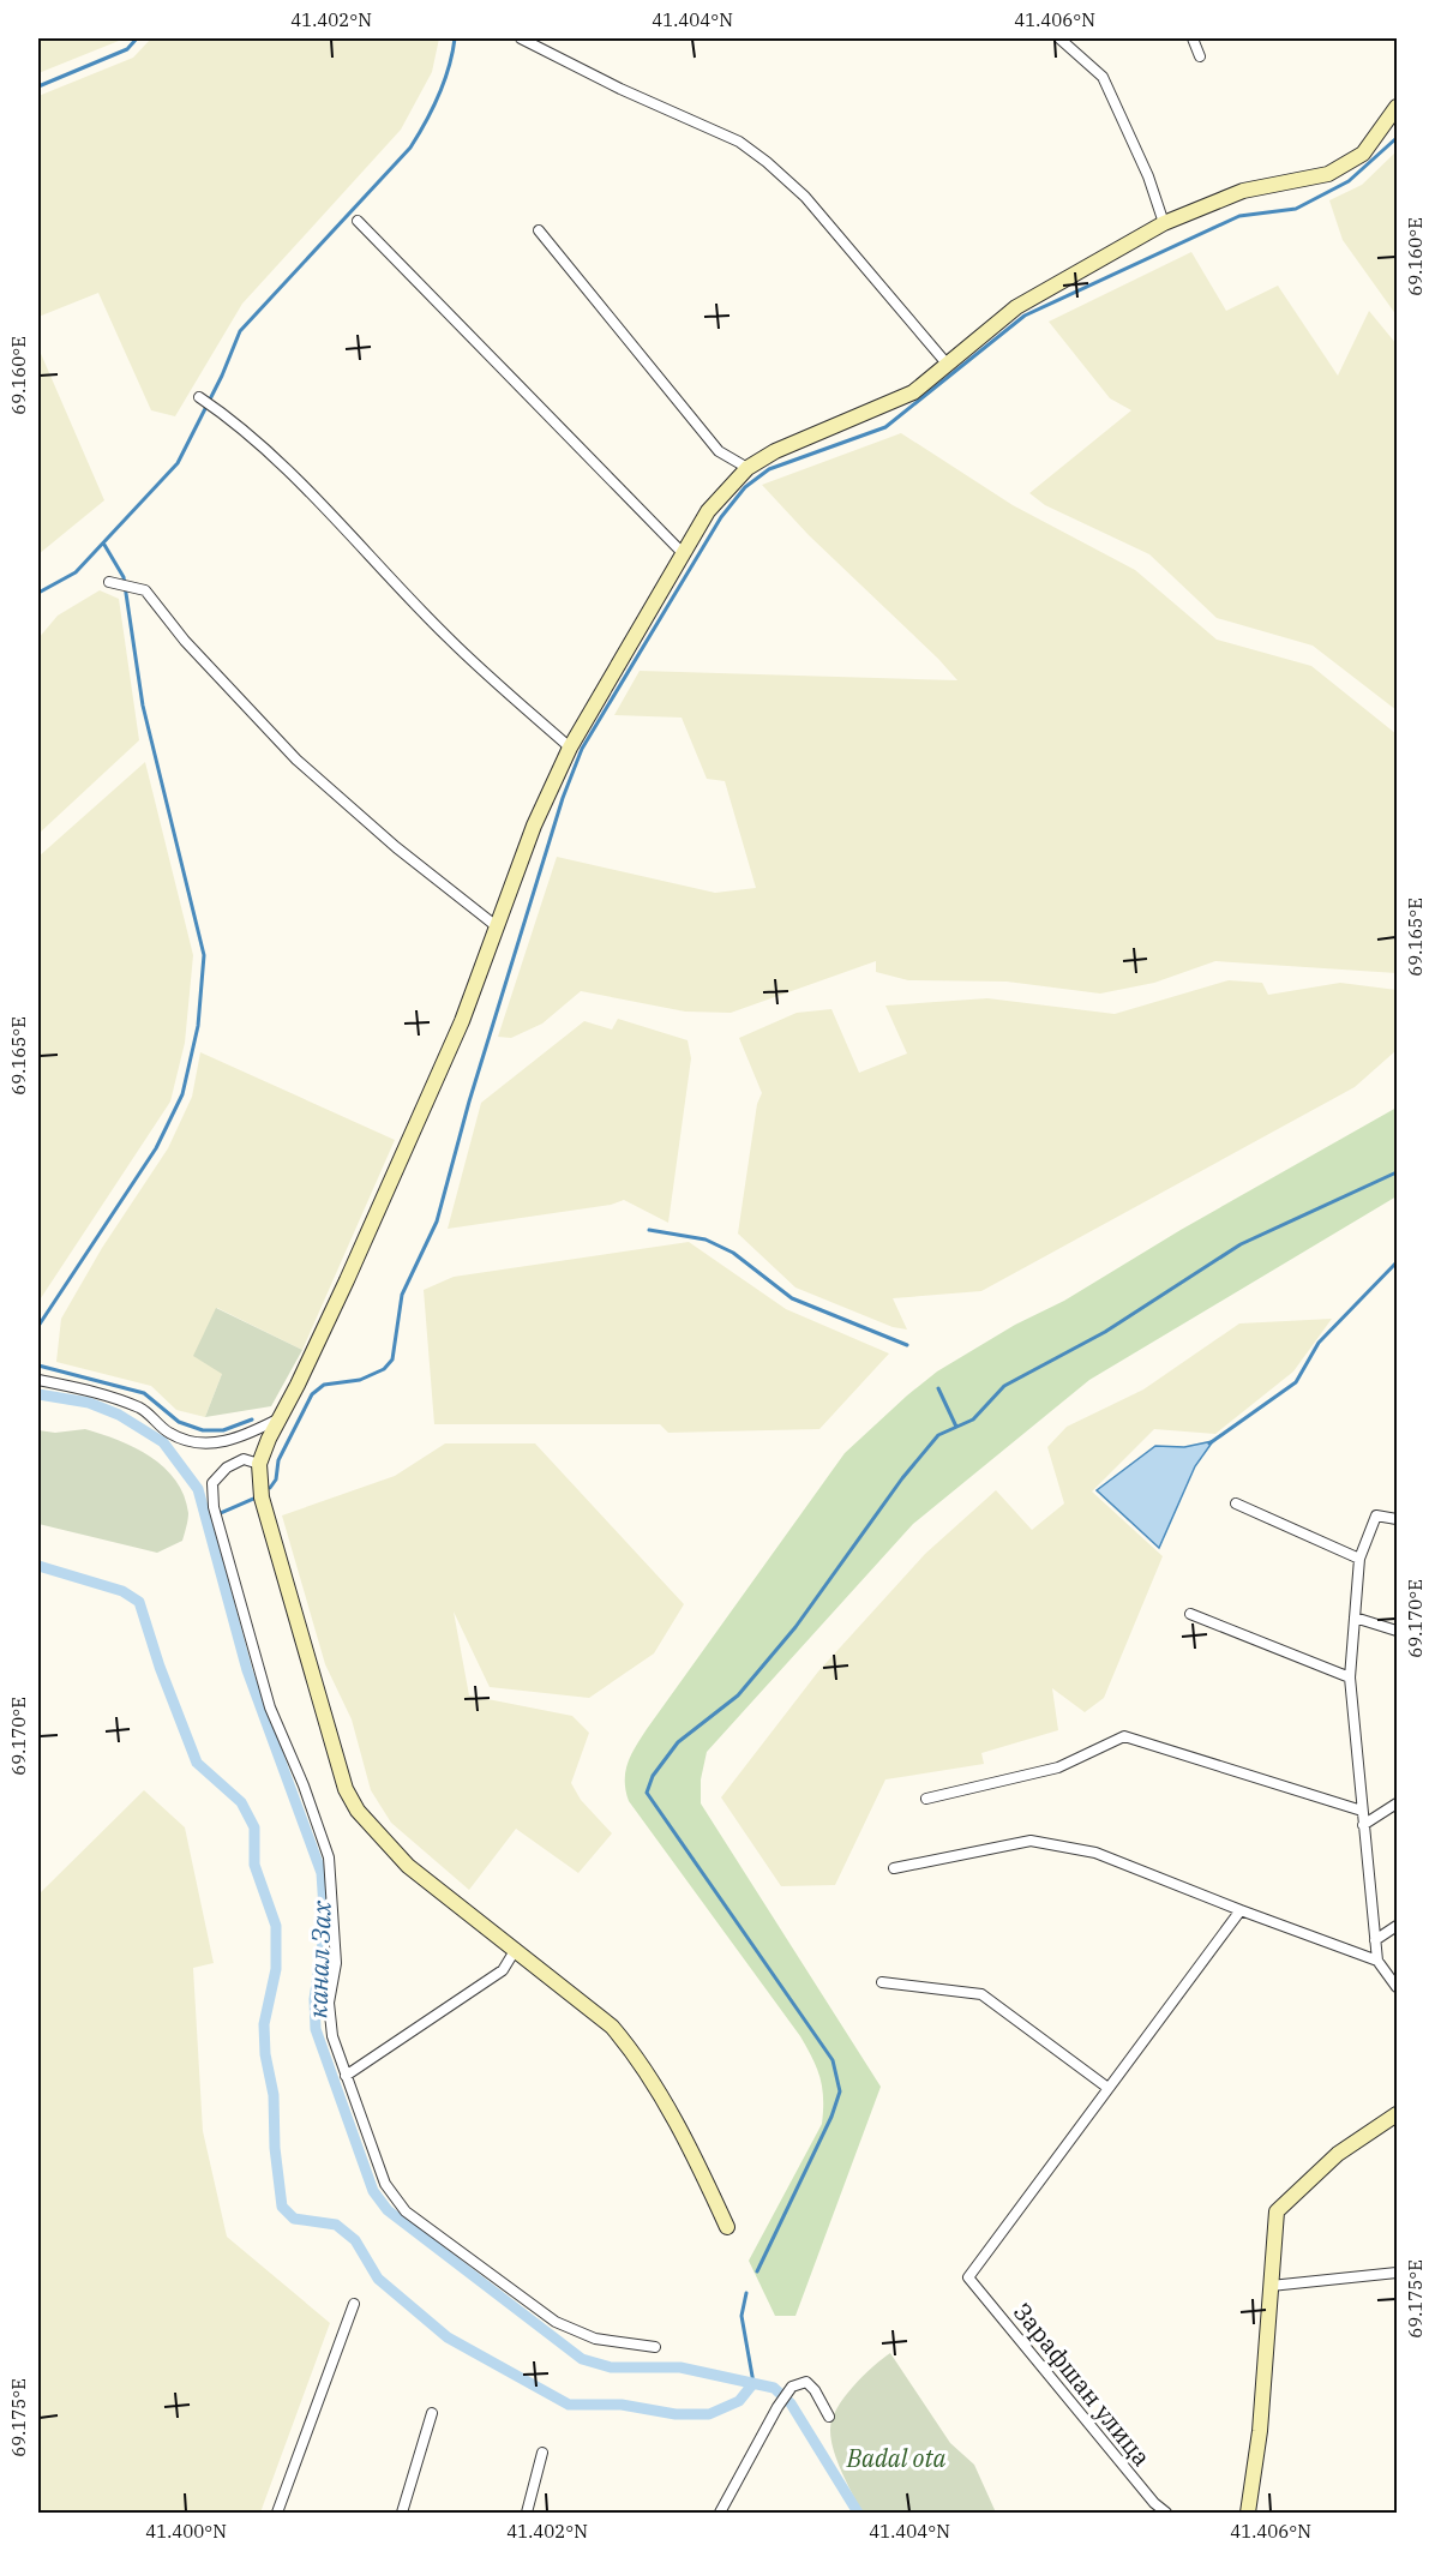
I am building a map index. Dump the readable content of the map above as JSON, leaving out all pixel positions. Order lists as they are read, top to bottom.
{
  "streets": {
    "street": ["Зарафшан улица"]
  },
  "water": ["канал Зах"],
  "parks": ["Badal ota"],
  "coordinates": [
    "41.402°N",
    "41.404°N",
    "41.406°N",
    "69.160°E",
    "69.165°E",
    "69.170°E",
    "69.175°E",
    "41.400°N"
  ]
}
